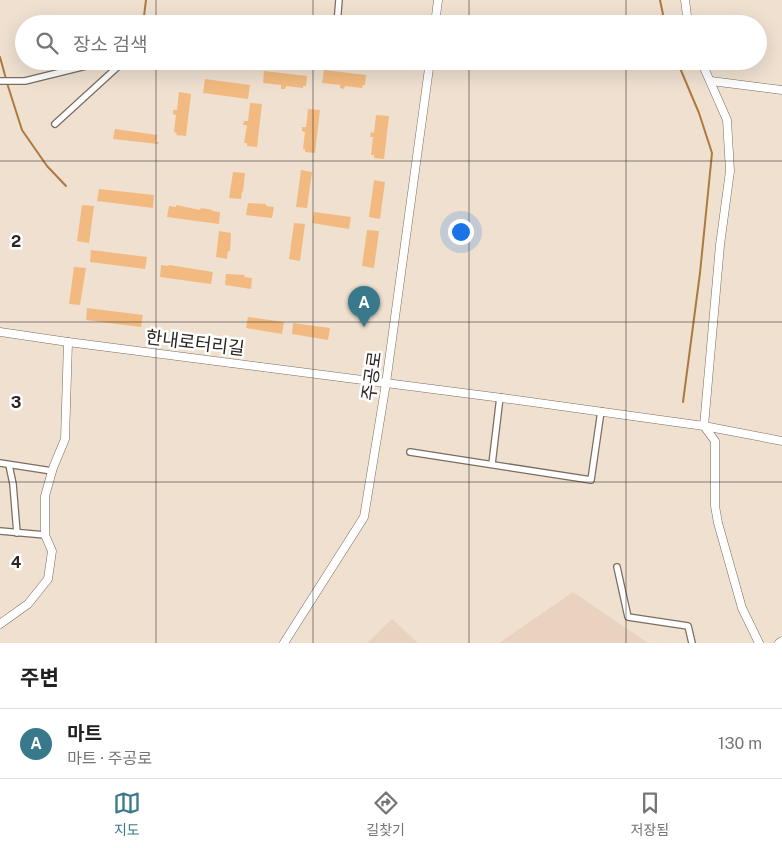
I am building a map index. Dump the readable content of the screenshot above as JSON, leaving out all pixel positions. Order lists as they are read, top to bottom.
{
  "streets": {
    "street": ["한내로터리길", "주공로"]
  },
  "crossings": [
    ["한내로터리길", "주공로"]
  ],
  "page": {
    "search": "장소 검색",
    "pins": "A",
    "heading": "주변",
    "list": [
      {
        "mark": "A",
        "name": "마트",
        "note": "마트 · 주공로",
        "value": "130 m"
      }
    ],
    "nav": ["지도", "길찾기", "저장됨"]
  },
  "grid": {
    "rows": ["2", "3", "4"]
  }
}
